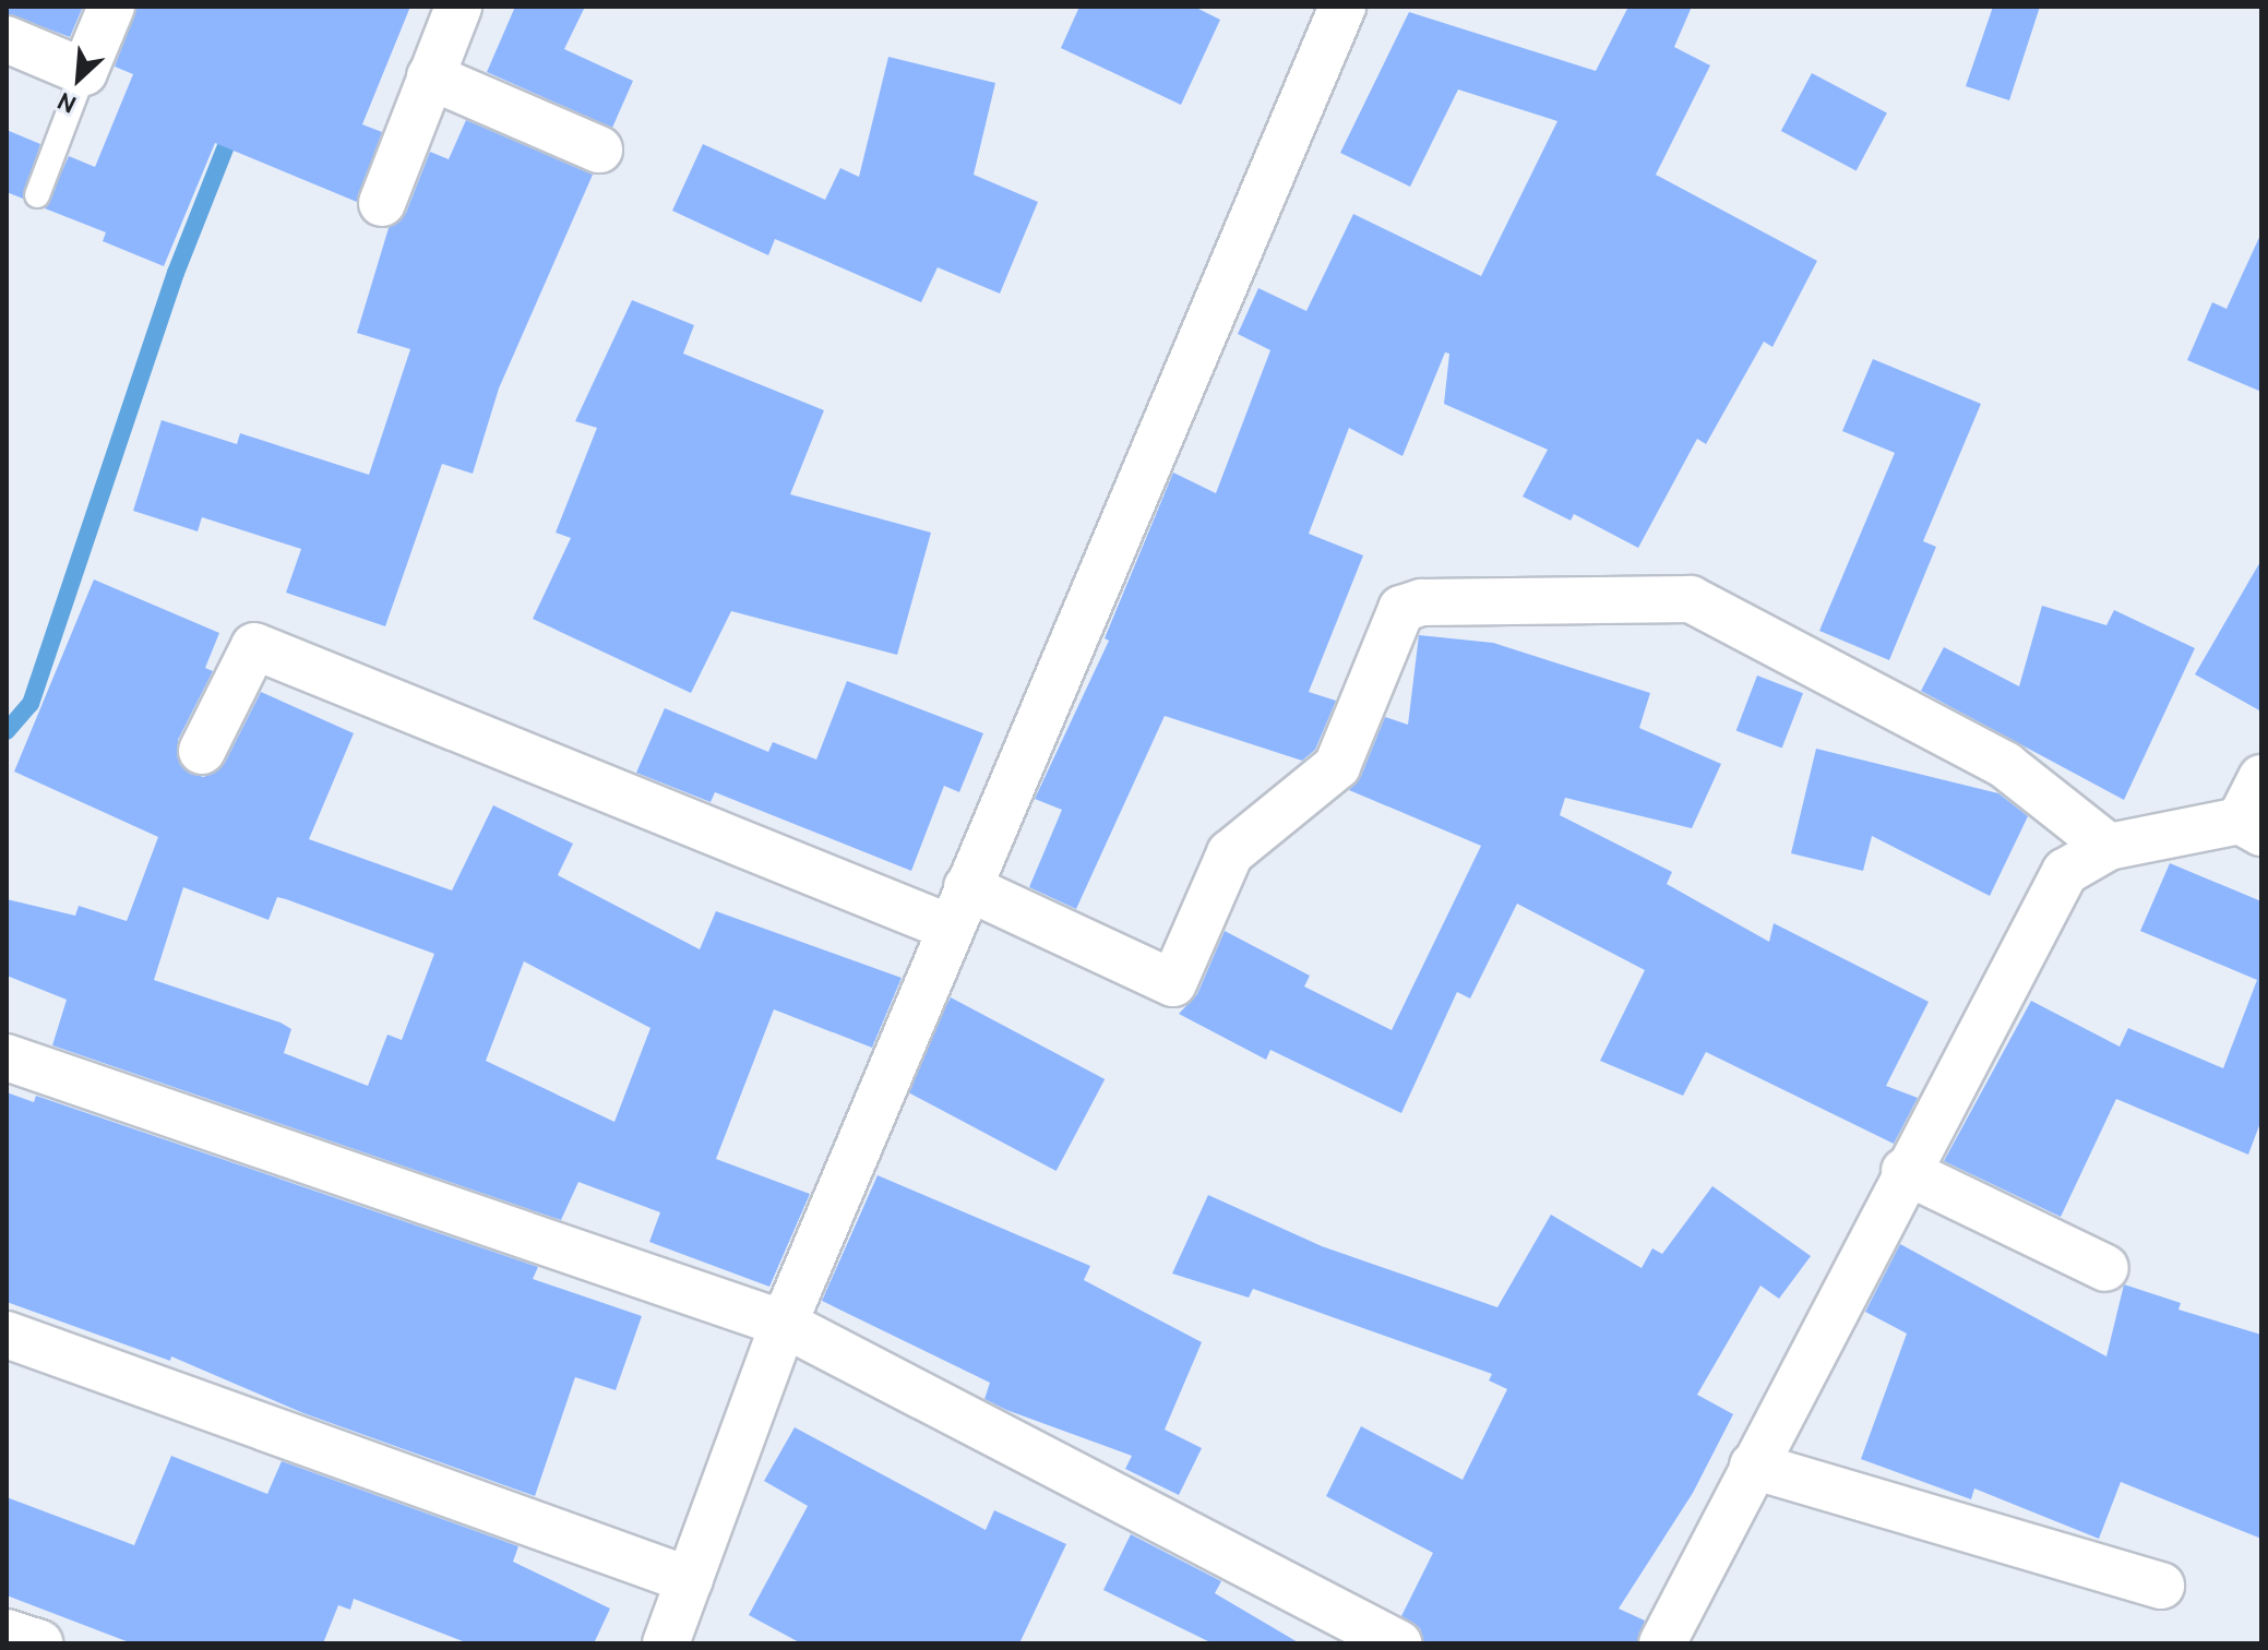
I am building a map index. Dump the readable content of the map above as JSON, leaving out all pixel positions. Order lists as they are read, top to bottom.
{
  "north": "bottom left"
}
